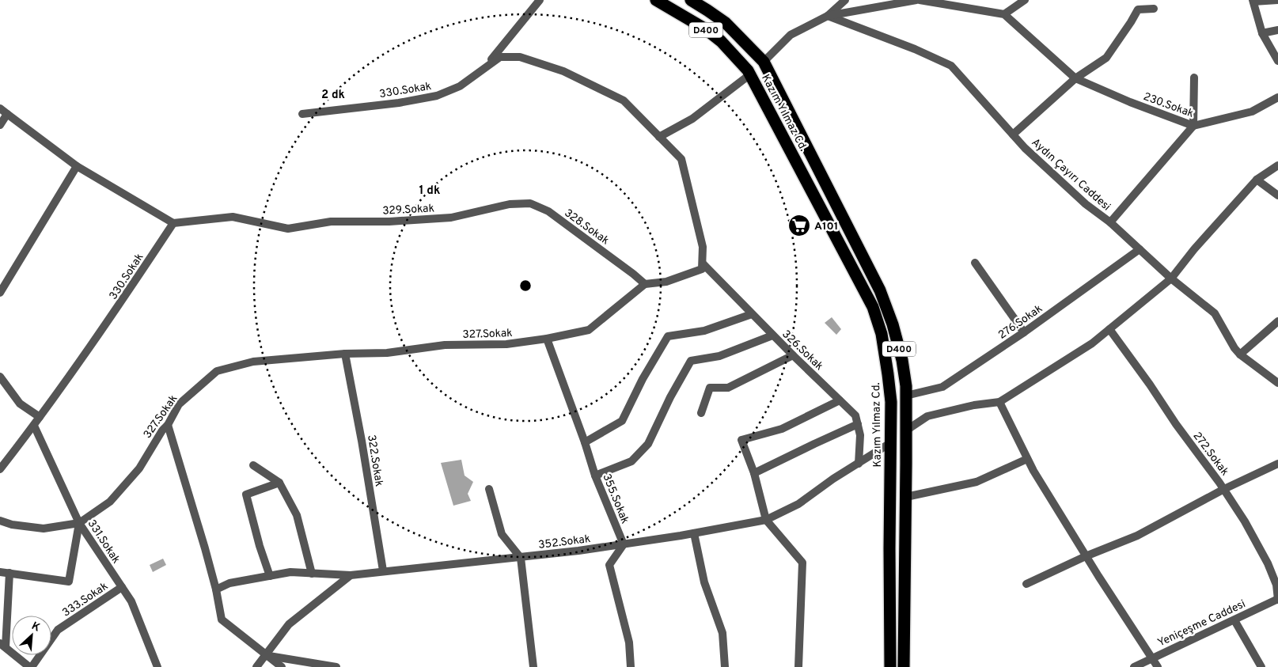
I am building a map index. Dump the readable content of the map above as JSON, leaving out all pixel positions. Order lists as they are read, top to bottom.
{
  "streets": {
    "highway": ["D400", "Kazım Yılmaz Cd."],
    "street": [
      "330.Sokak",
      "230.Sokak",
      "Aydın Çayırı Caddesi",
      "329.Sokak",
      "328.Sokak",
      "276.Sokak",
      "327.Sokak",
      "326.Sokak",
      "272.Sokak",
      "322.Sokak",
      "355.Sokak",
      "331.Sokak",
      "352.Sokak",
      "333.Sokak",
      "Yeniçeşme Caddesi"
    ]
  },
  "crossings": [
    ["330.Sokak", "329.Sokak"],
    ["330.Sokak", "331.Sokak"],
    ["Kazım Yılmaz Cd.", "276.Sokak"],
    ["Kazım Yılmaz Cd.", "352.Sokak"],
    ["Aydın Çayırı Caddesi", "276.Sokak"],
    ["329.Sokak", "328.Sokak"],
    ["328.Sokak", "327.Sokak"],
    ["327.Sokak", "322.Sokak"],
    ["327.Sokak", "355.Sokak"],
    ["327.Sokak", "331.Sokak"],
    ["326.Sokak", "352.Sokak"],
    ["272.Sokak", "Yeniçeşme Caddesi"],
    ["322.Sokak", "352.Sokak"],
    ["355.Sokak", "352.Sokak"],
    ["331.Sokak", "333.Sokak"]
  ],
  "places": {
    "supermarket": ["A101"]
  },
  "north": "top right",
  "rings": ["2 dk", "1 dk"]
}
